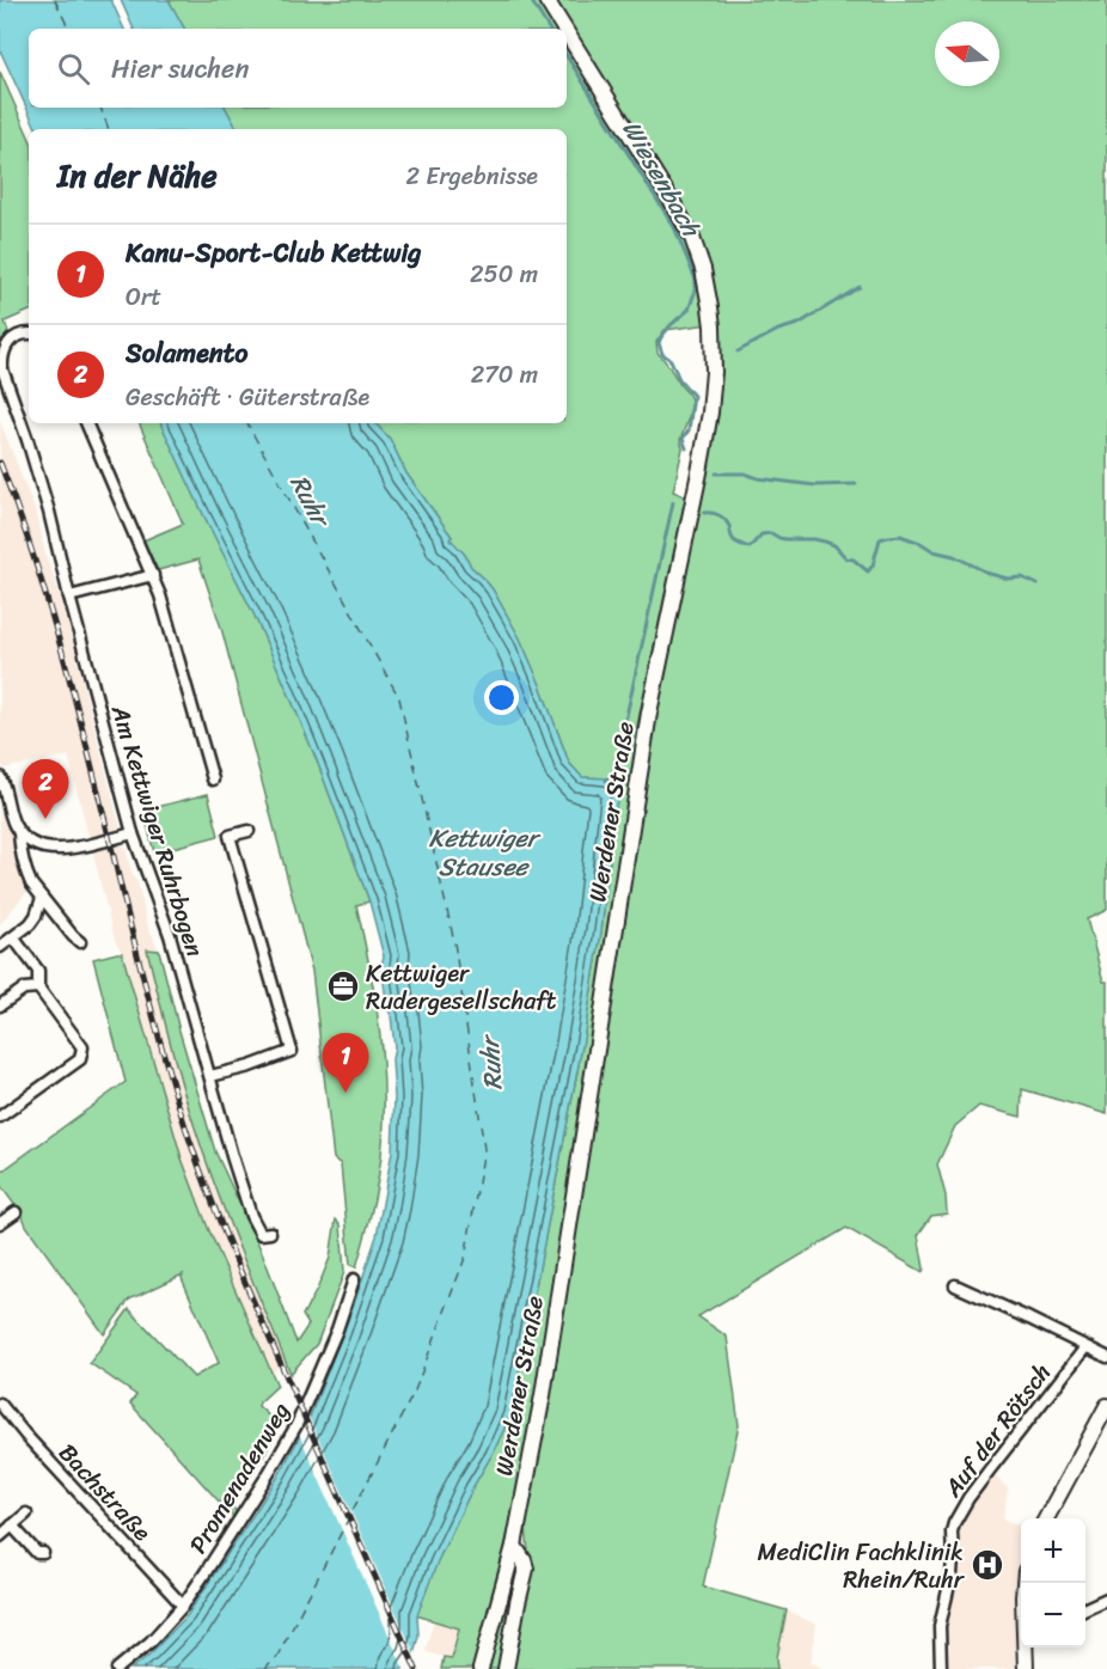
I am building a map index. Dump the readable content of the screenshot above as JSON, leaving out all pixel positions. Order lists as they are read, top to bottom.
{
  "streets": {
    "main road": ["Werdener Straße"],
    "street": [
      "Am Kettwiger Ruhrbogen",
      "Auf der Rötsch",
      "Promenadenweg",
      "Bachstraße"
    ]
  },
  "crossings": [
    ["Promenadenweg", "Bachstraße"]
  ],
  "water": ["Wiesenbach", "Ruhr", "Kettwiger Stausee"],
  "places": {
    "office": ["Kettwiger Rudergesellschaft"],
    "hospital": ["MediClin Fachklinik Rhein/Ruhr"]
  },
  "north": "left",
  "page": {
    "search": "Hier suchen",
    "heading": ["In der Nähe", "2 Ergebnisse"],
    "list": [
      {
        "mark": "1",
        "name": "Kanu-Sport-Club Kettwig",
        "note": "Ort",
        "value": "250 m"
      },
      {
        "mark": "2",
        "name": "Solamento",
        "note": "Geschäft · Güterstraße",
        "value": "270 m"
      }
    ],
    "pins": ["2", "1"],
    "map_buttons": ["+", "−"]
  }
}
